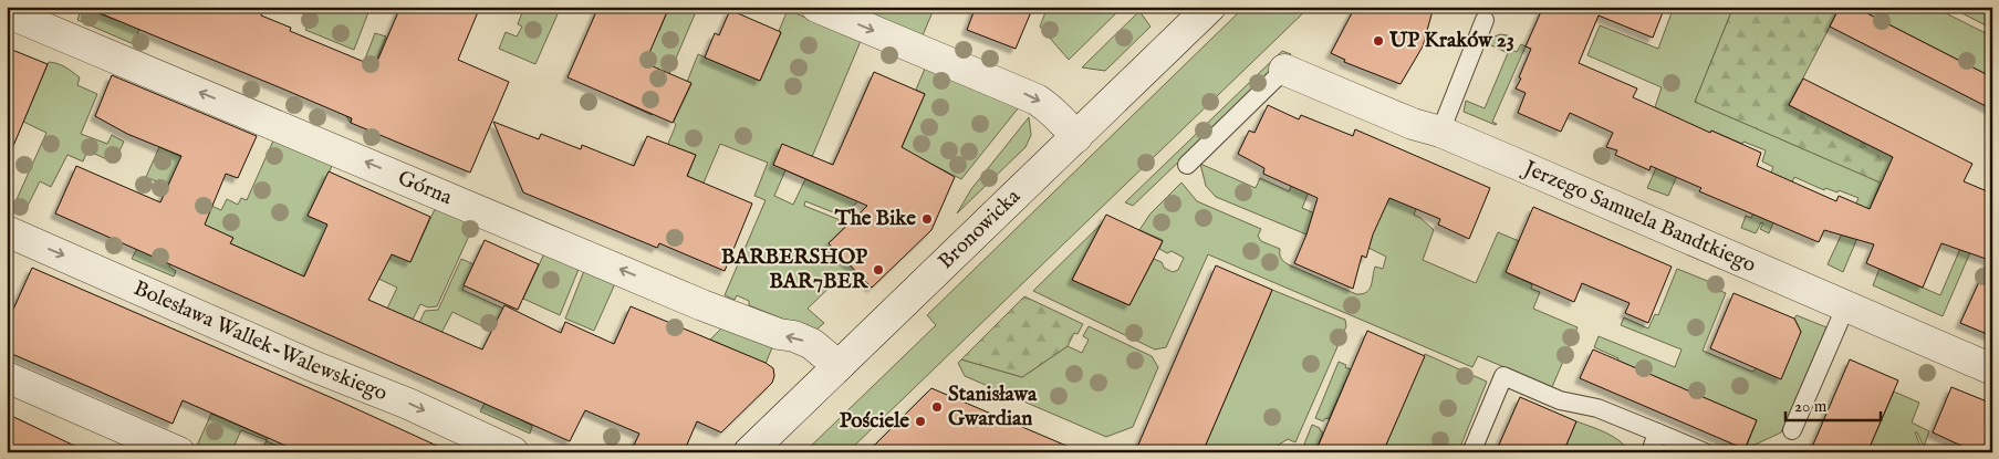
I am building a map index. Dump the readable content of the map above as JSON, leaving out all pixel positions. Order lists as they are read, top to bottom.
{
  "streets": {
    "street": [
      "Górna",
      "Jerzego Samuela Bandtkiego",
      "Bronowicka",
      "Bolesława Wallek-Walewskiego"
    ]
  },
  "crossings": [
    ["Górna", "Bronowicka"]
  ],
  "one_way": ["Górna"],
  "places": [
    "UP Kraków 23",
    "The Bike",
    "BARBERSHOP BAR7BER",
    "Stanisława Gwardian",
    "Pościele"
  ],
  "scale_bar": "20 m"
}
